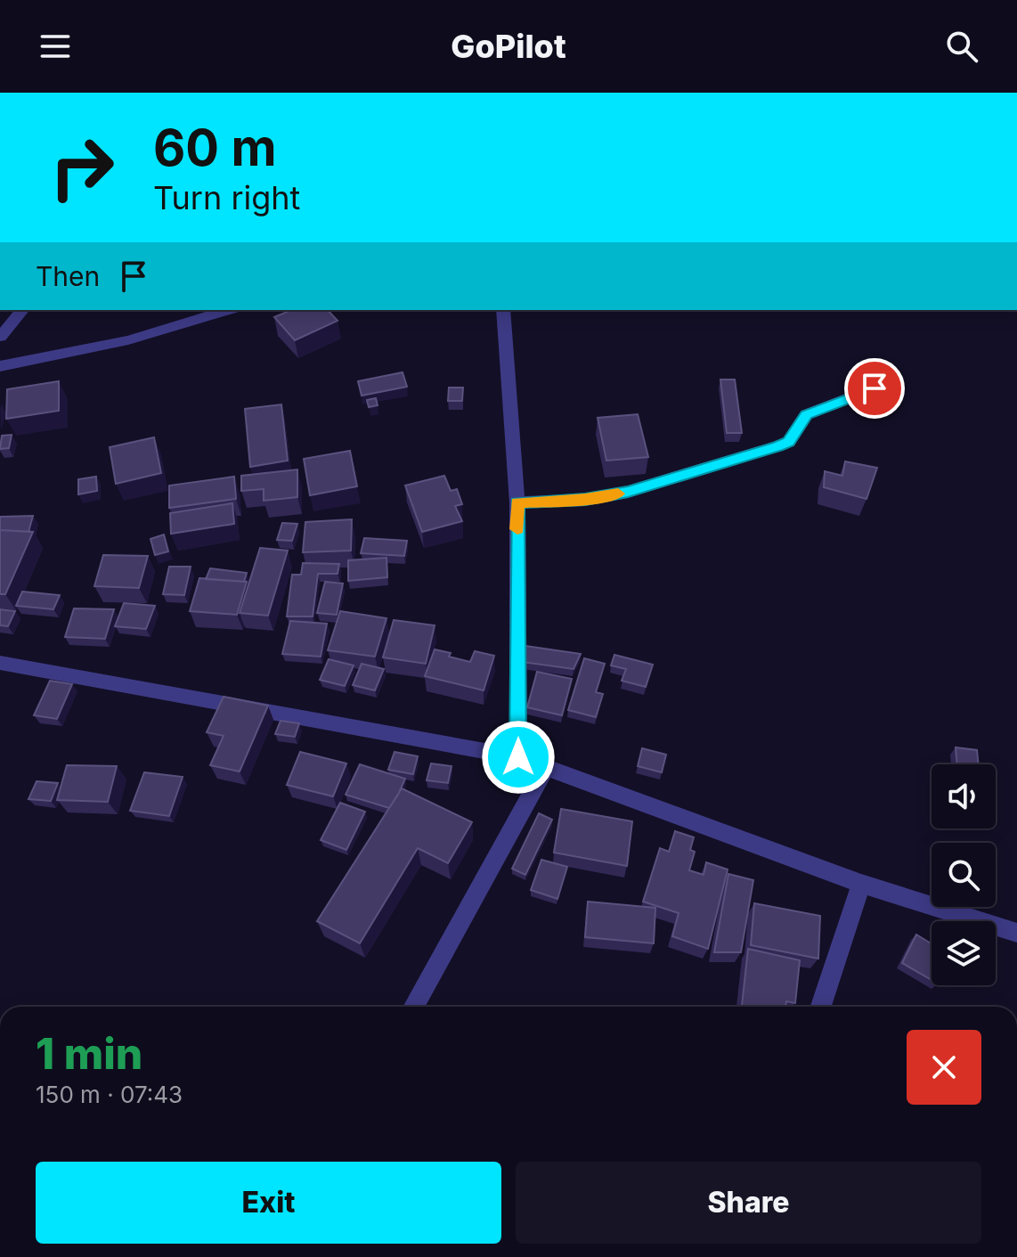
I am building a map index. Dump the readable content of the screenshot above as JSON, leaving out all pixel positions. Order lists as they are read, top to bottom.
{
  "page": {
    "header": "GoPilot",
    "turn": ["60 m", "Turn right"],
    "then": "Then",
    "heading": ["1 min", "150 m · 07:43"],
    "buttons": ["Exit", "Share"]
  }
}
